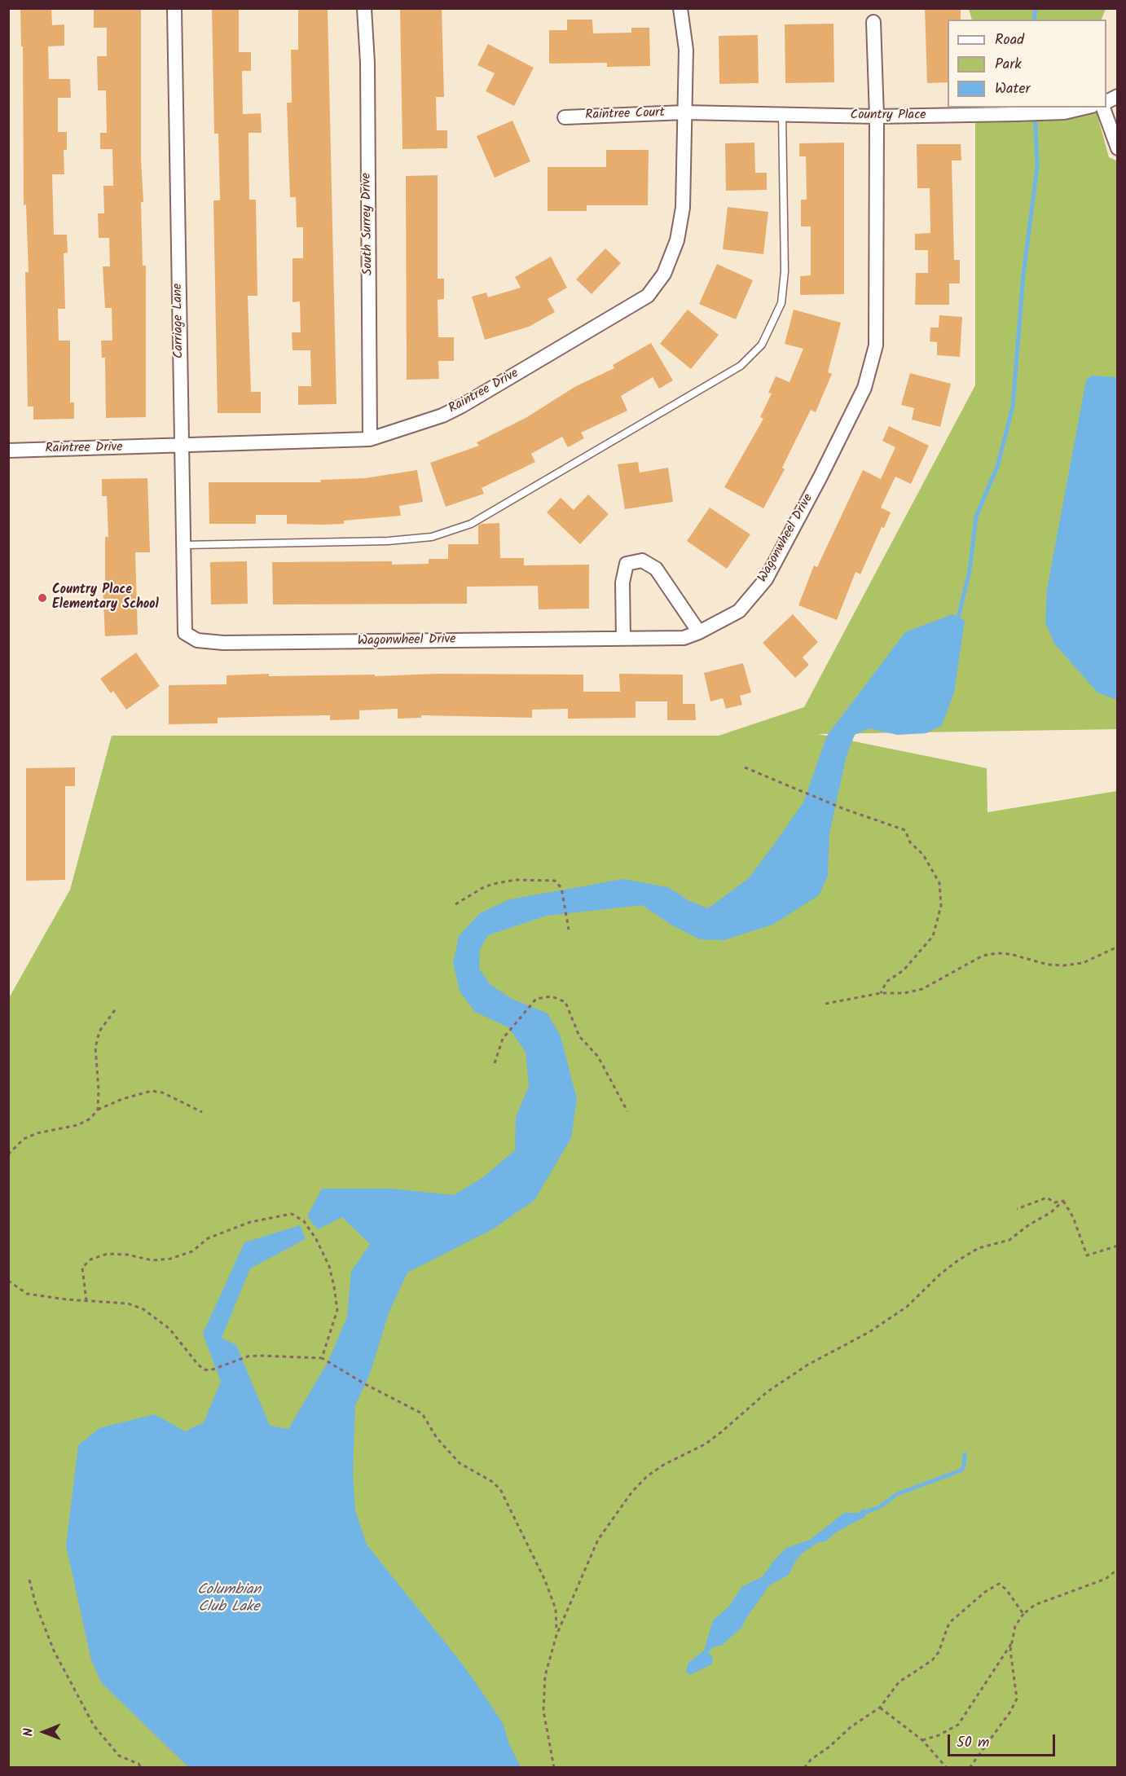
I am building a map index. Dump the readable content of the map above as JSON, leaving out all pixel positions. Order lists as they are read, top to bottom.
{
  "streets": {
    "street": [
      "Raintree Court",
      "Country Place",
      "South Surrey Drive",
      "Carriage Lane",
      "Raintree Drive",
      "Wagonwheel Drive"
    ]
  },
  "crossings": [
    ["Raintree Court", "Country Place"],
    ["Raintree Court", "Raintree Drive"],
    ["Country Place", "Raintree Drive"],
    ["Country Place", "Wagonwheel Drive"],
    ["South Surrey Drive", "Raintree Drive"],
    ["Carriage Lane", "Raintree Drive"],
    ["Carriage Lane", "Wagonwheel Drive"]
  ],
  "water": ["Columbian Club Lake"],
  "places": ["Country Place Elementary School"],
  "legend": ["Road", "Park", "Water"],
  "scale_bar": "50 m",
  "north": "left"
}
